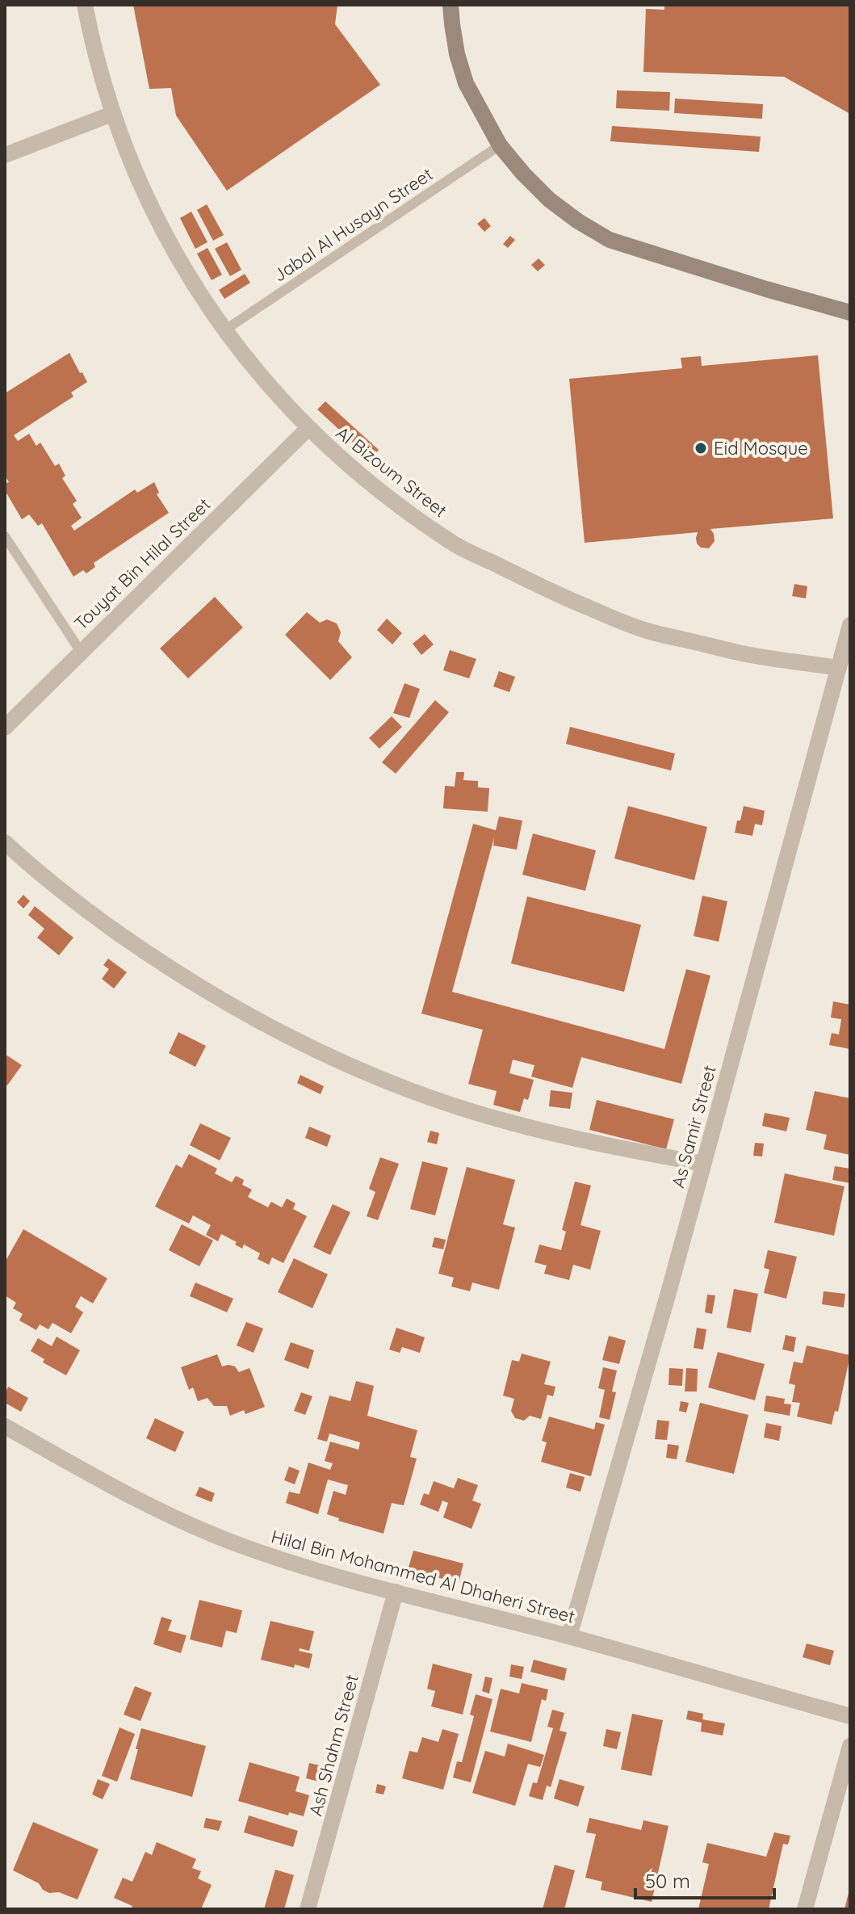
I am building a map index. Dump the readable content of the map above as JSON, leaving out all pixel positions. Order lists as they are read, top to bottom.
{
  "streets": {
    "street": [
      "Al Bizoum Street",
      "Touyat Bin Hilal Street",
      "As Samir Street",
      "Hilal Bin Mohammed Al Dhaheri Street",
      "Ash Shahm Street"
    ],
    "lane": ["Jabal Al Husayn Street"]
  },
  "crossings": [
    ["Jabal Al Husayn Street", "Al Bizoum Street"],
    ["Al Bizoum Street", "Touyat Bin Hilal Street"],
    ["Al Bizoum Street", "As Samir Street"],
    ["As Samir Street", "Hilal Bin Mohammed Al Dhaheri Street"],
    ["Hilal Bin Mohammed Al Dhaheri Street", "Ash Shahm Street"]
  ],
  "places": ["Eid Mosque"],
  "scale_bar": "50 m"
}
